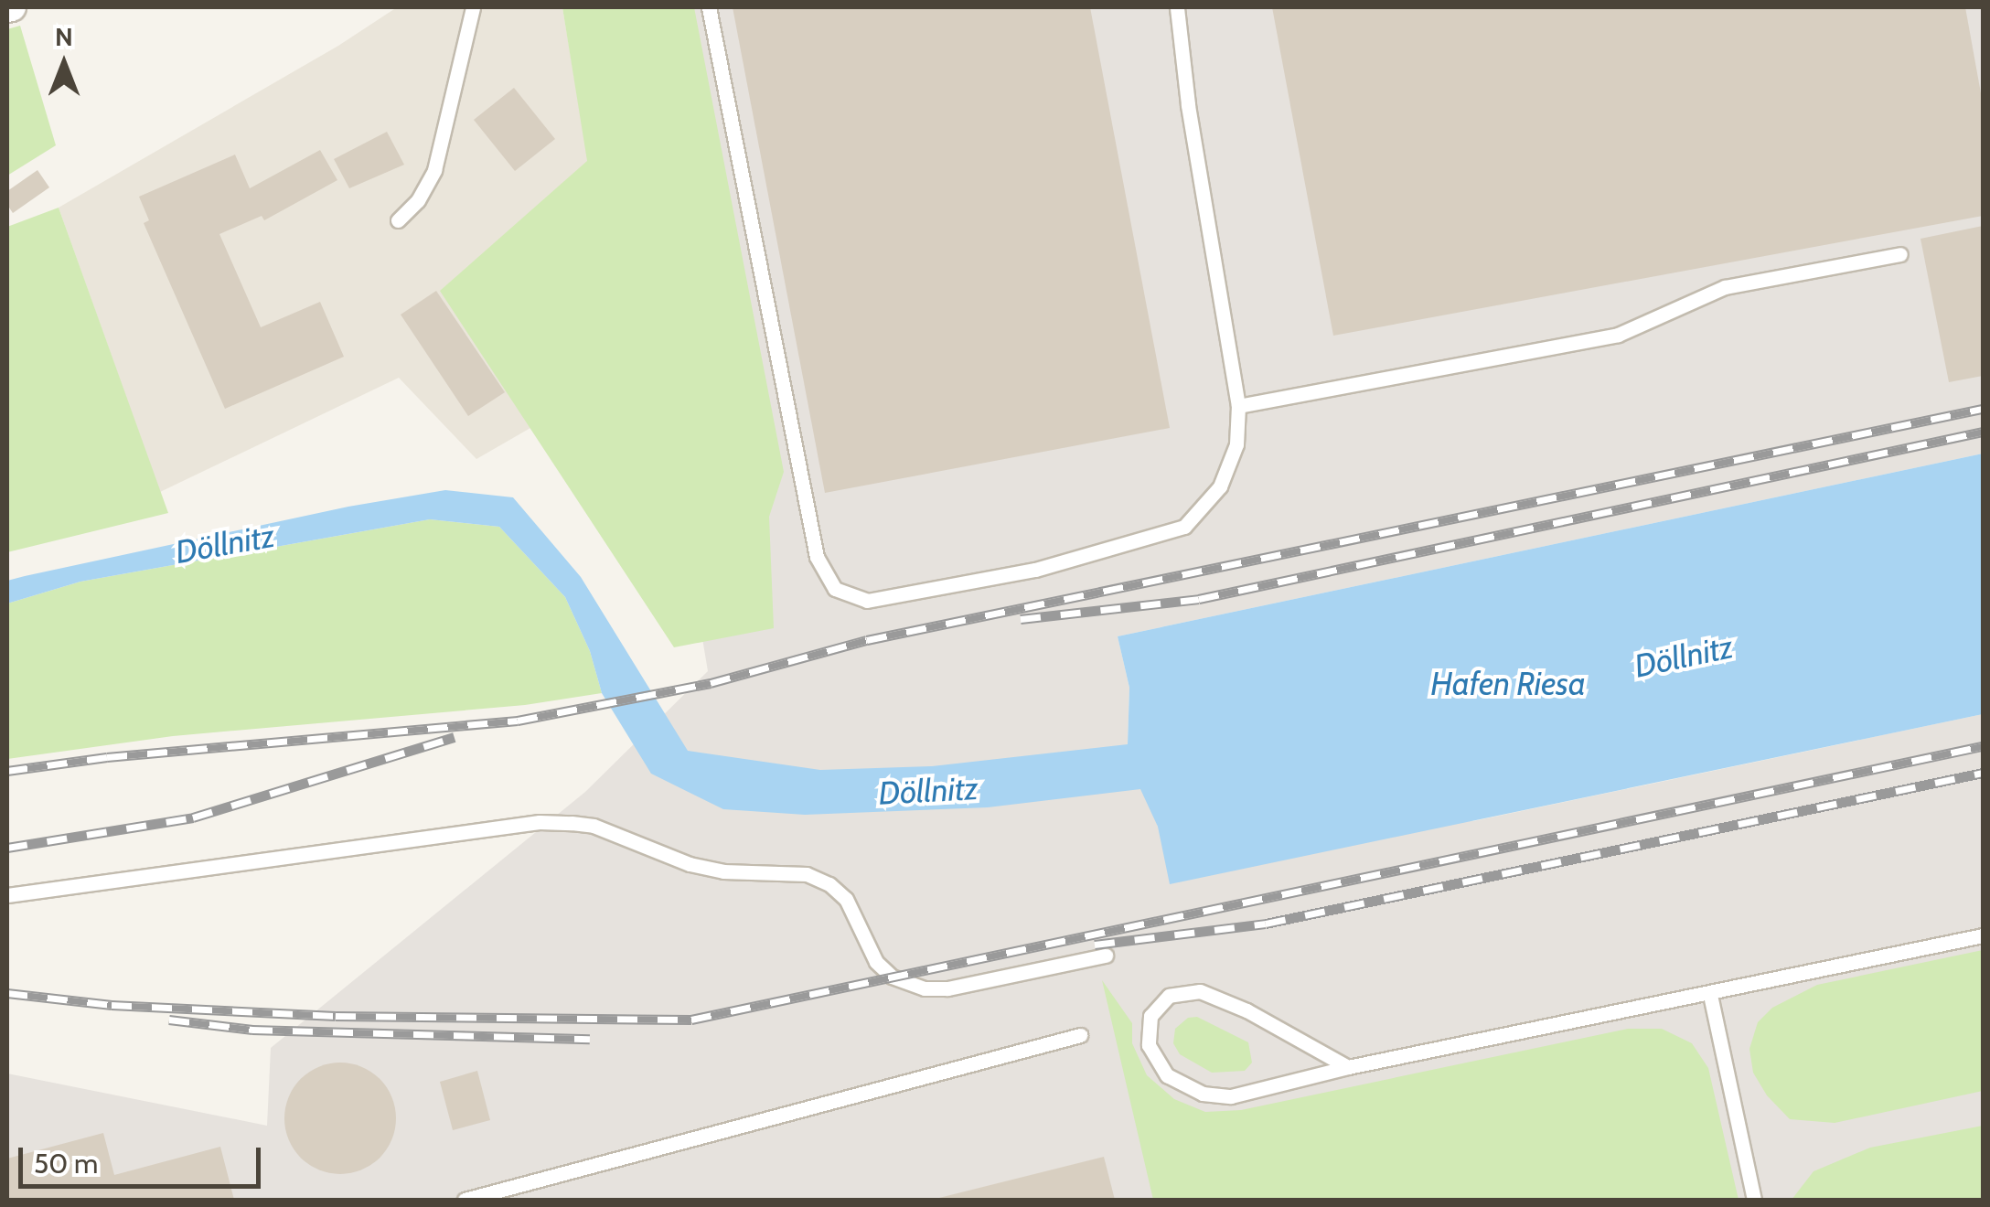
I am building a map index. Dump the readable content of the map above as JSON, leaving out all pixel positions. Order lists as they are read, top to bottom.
{
  "water": ["Döllnitz", "Hafen Riesa"],
  "scale_bar": "50 m",
  "north": "top"
}
